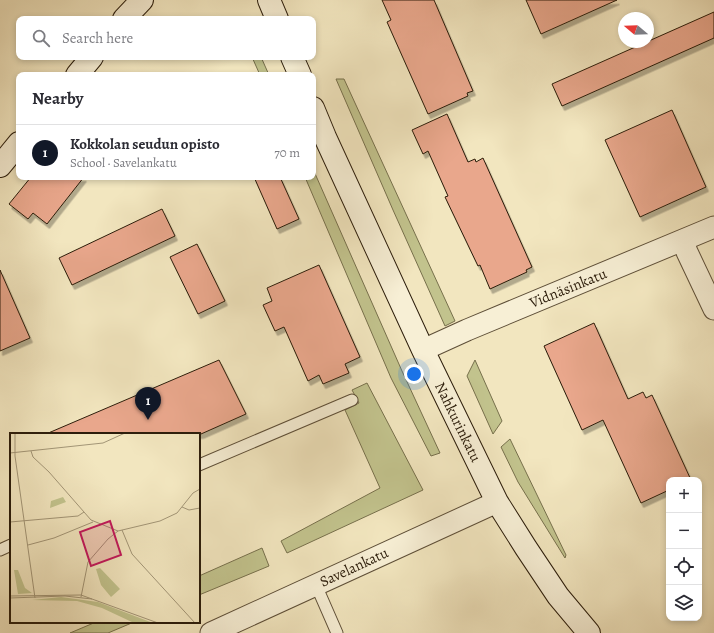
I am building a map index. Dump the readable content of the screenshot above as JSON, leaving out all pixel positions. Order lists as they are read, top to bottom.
{
  "streets": {
    "main road": ["Nahkurinkatu"],
    "street": ["Vidnäsinkatu", "Savelankatu"]
  },
  "crossings": [
    ["Vidnäsinkatu", "Nahkurinkatu"],
    ["Nahkurinkatu", "Savelankatu"]
  ],
  "north": "left",
  "page": {
    "search": "Search here",
    "heading": "Nearby",
    "list": [
      {
        "mark": "1",
        "name": "Kokkolan seudun opisto",
        "note": "School · Savelankatu",
        "value": "70 m"
      }
    ],
    "pins": "1",
    "map_buttons": ["+", "−"]
  }
}
